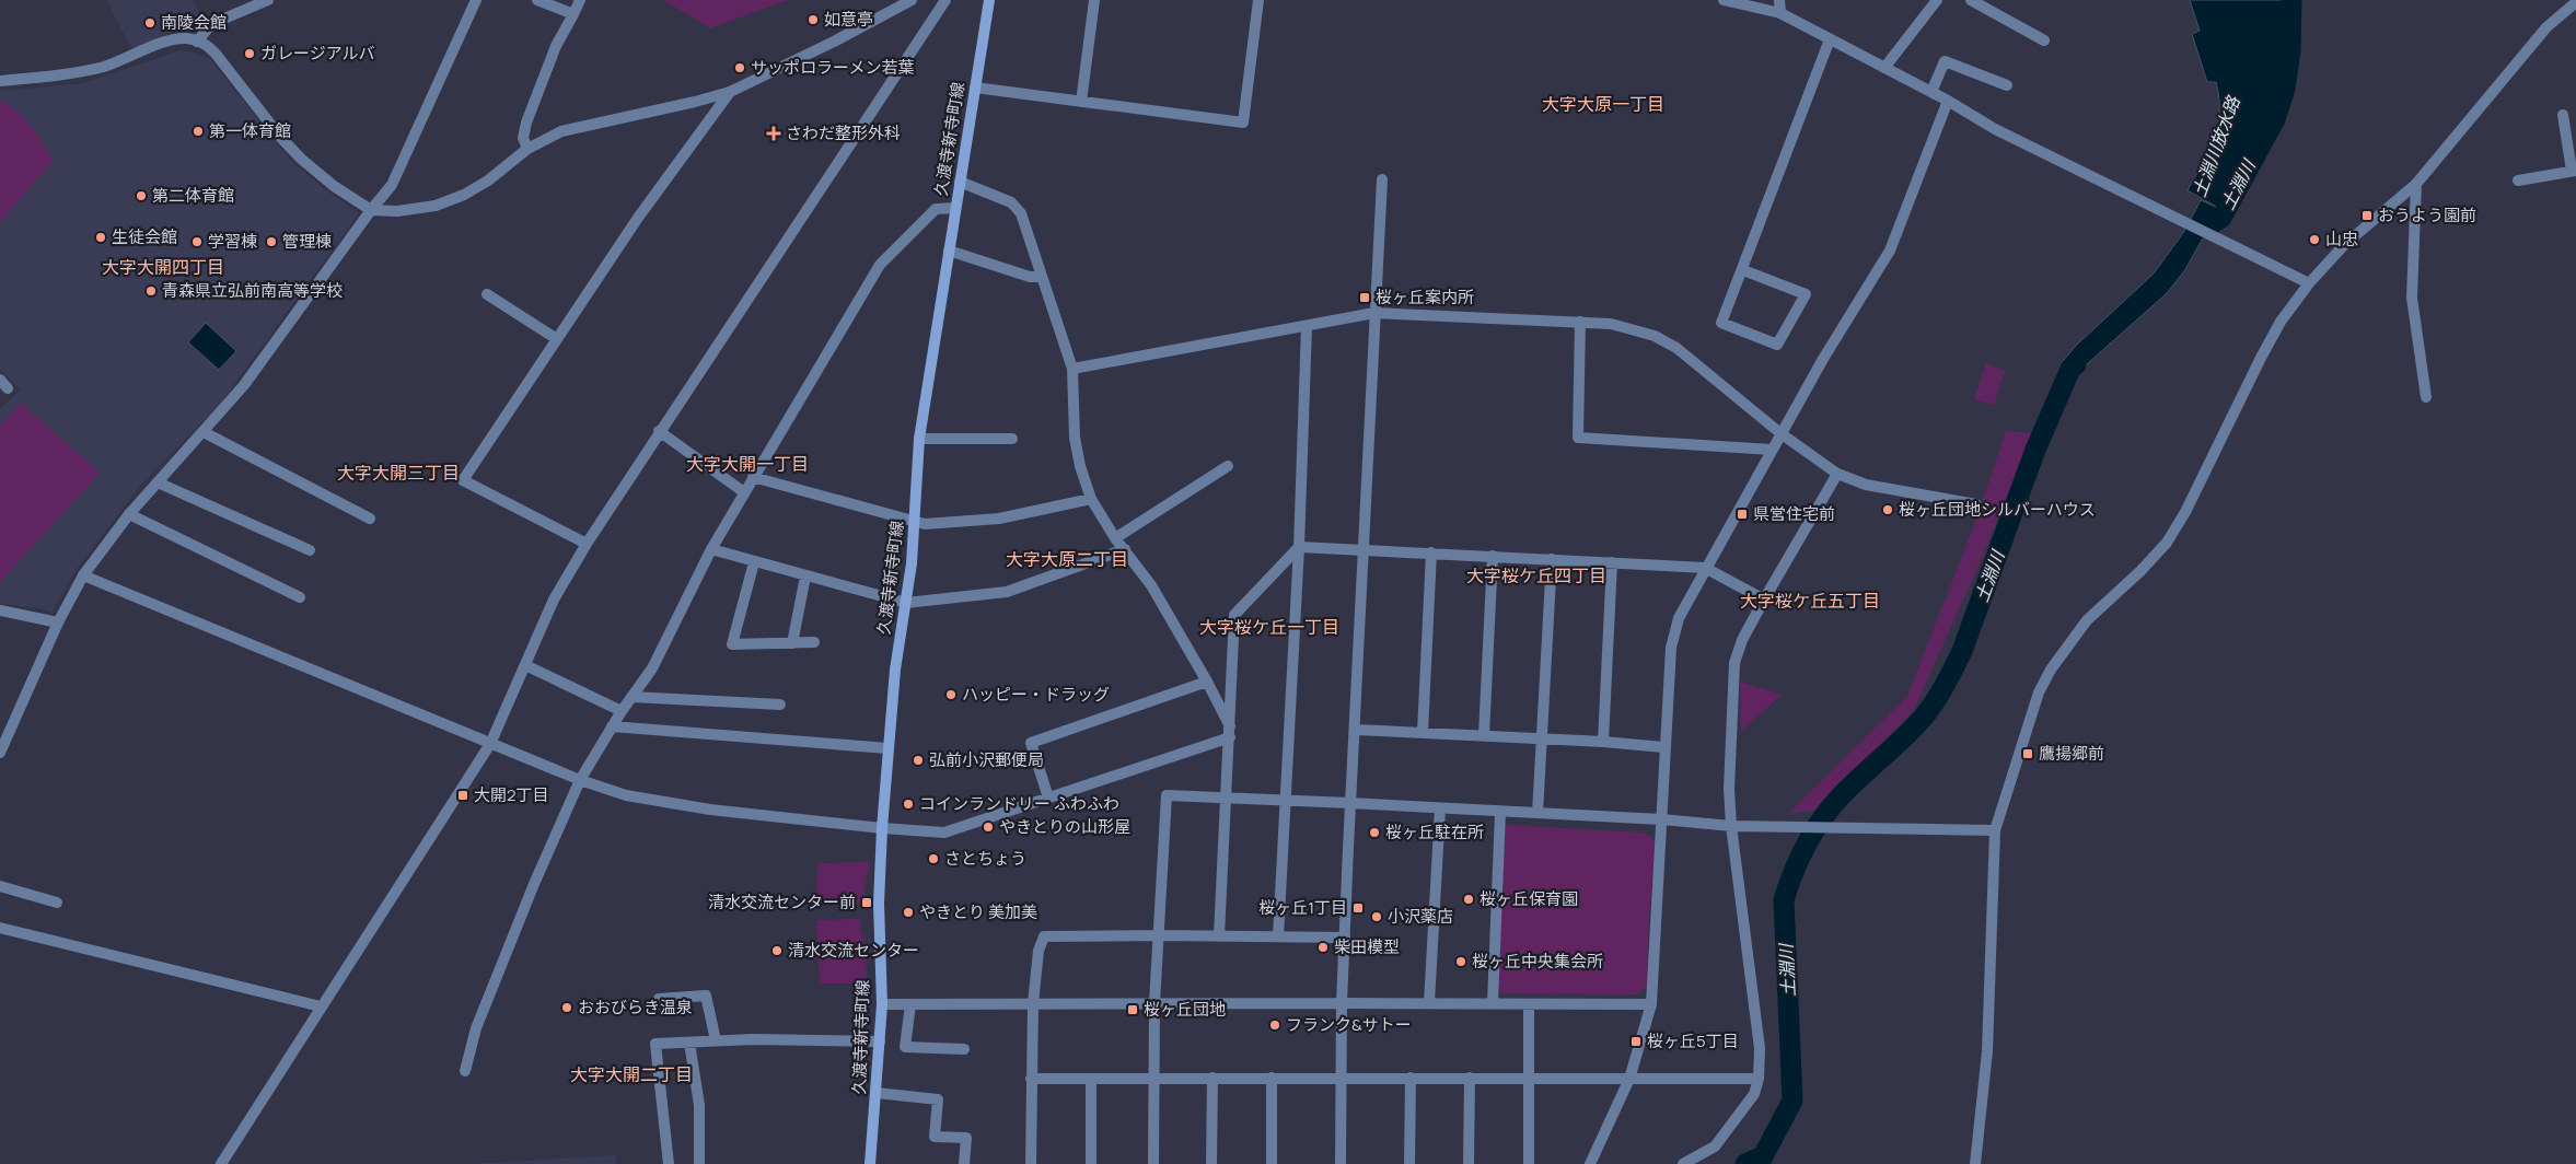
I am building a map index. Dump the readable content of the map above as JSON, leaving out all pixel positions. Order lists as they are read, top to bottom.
{
  "streets": {
    "main road": ["久渡寺新寺町線"]
  },
  "districts": [
    "大字大原一丁目",
    "大字大開四丁目",
    "大字大開一丁目",
    "大字大開三丁目",
    "大字大原二丁目",
    "大字桜ケ丘四丁目",
    "大字桜ケ丘五丁目",
    "大字桜ケ丘一丁目",
    "大字大開二丁目"
  ],
  "water": ["土淵川放水路", "土淵川"],
  "places": {
    "other": [
      "如意亭",
      "南陵会館",
      "ガレージアルバ",
      "サッポロラーメン若葉",
      "第一体育館",
      "第二体育館",
      "生徒会館",
      "山忠",
      "学習棟",
      "管理棟",
      "青森県立弘前南高等学校",
      "桜ヶ丘団地シルバーハウス",
      "ハッピー・ドラッグ",
      "弘前小沢郵便局",
      "コインランドリー ふわふわ",
      "やきとりの山形屋",
      "桜ヶ丘駐在所",
      "さとちょう",
      "桜ヶ丘保育園",
      "やきとり 美加美",
      "小沢薬店",
      "柴田模型",
      "清水交流センター",
      "桜ヶ丘中央集会所",
      "おおびらき温泉",
      "フランク&サトー"
    ],
    "health": ["さわだ整形外科"],
    "transit": [
      "おうよう園前",
      "桜ヶ丘案内所",
      "県営住宅前",
      "鷹揚郷前",
      "大開2丁目",
      "清水交流センター前",
      "桜ヶ丘1丁目",
      "桜ヶ丘団地",
      "桜ヶ丘5丁目"
    ]
  }
}
